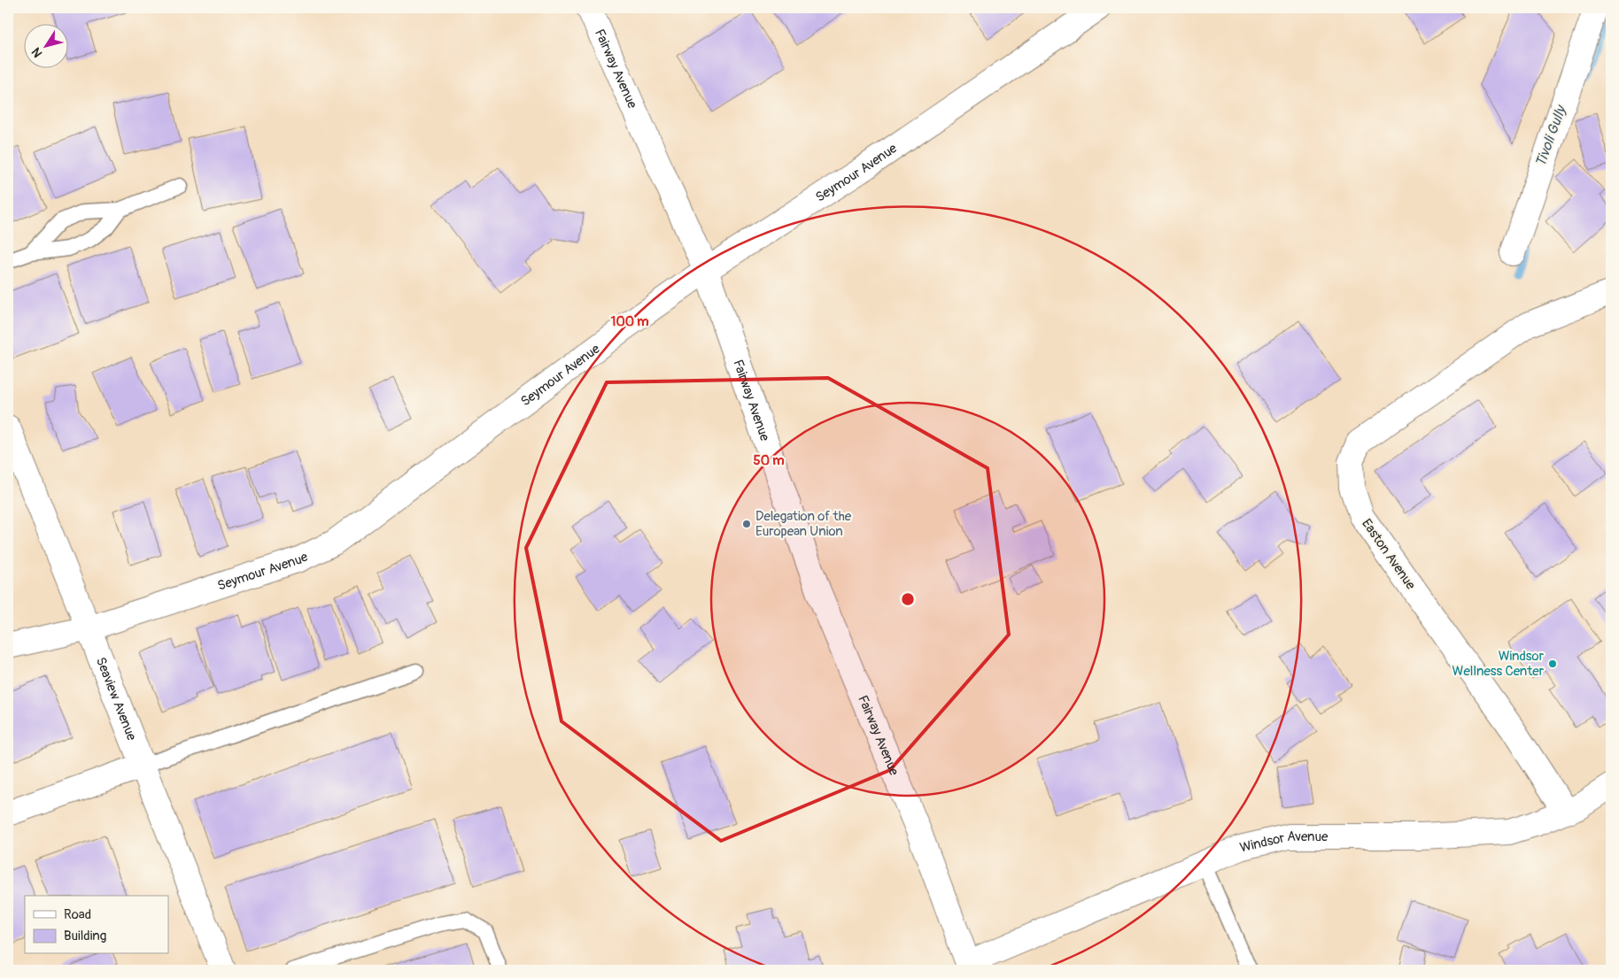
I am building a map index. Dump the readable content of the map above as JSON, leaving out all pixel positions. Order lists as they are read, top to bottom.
{
  "streets": {
    "street": [
      "Fairway Avenue",
      "Seymour Avenue",
      "Easton Avenue",
      "Seaview Avenue",
      "Windsor Avenue"
    ]
  },
  "crossings": [
    ["Fairway Avenue", "Seymour Avenue"],
    ["Fairway Avenue", "Windsor Avenue"],
    ["Seymour Avenue", "Seaview Avenue"],
    ["Easton Avenue", "Windsor Avenue"]
  ],
  "water": ["Tivoli Gully"],
  "places": ["Delegation of the European Union", "Windsor Wellness Center"],
  "legend": ["Road", "Building"],
  "north": "bottom left",
  "rings": ["100 m", "50 m"]
}
